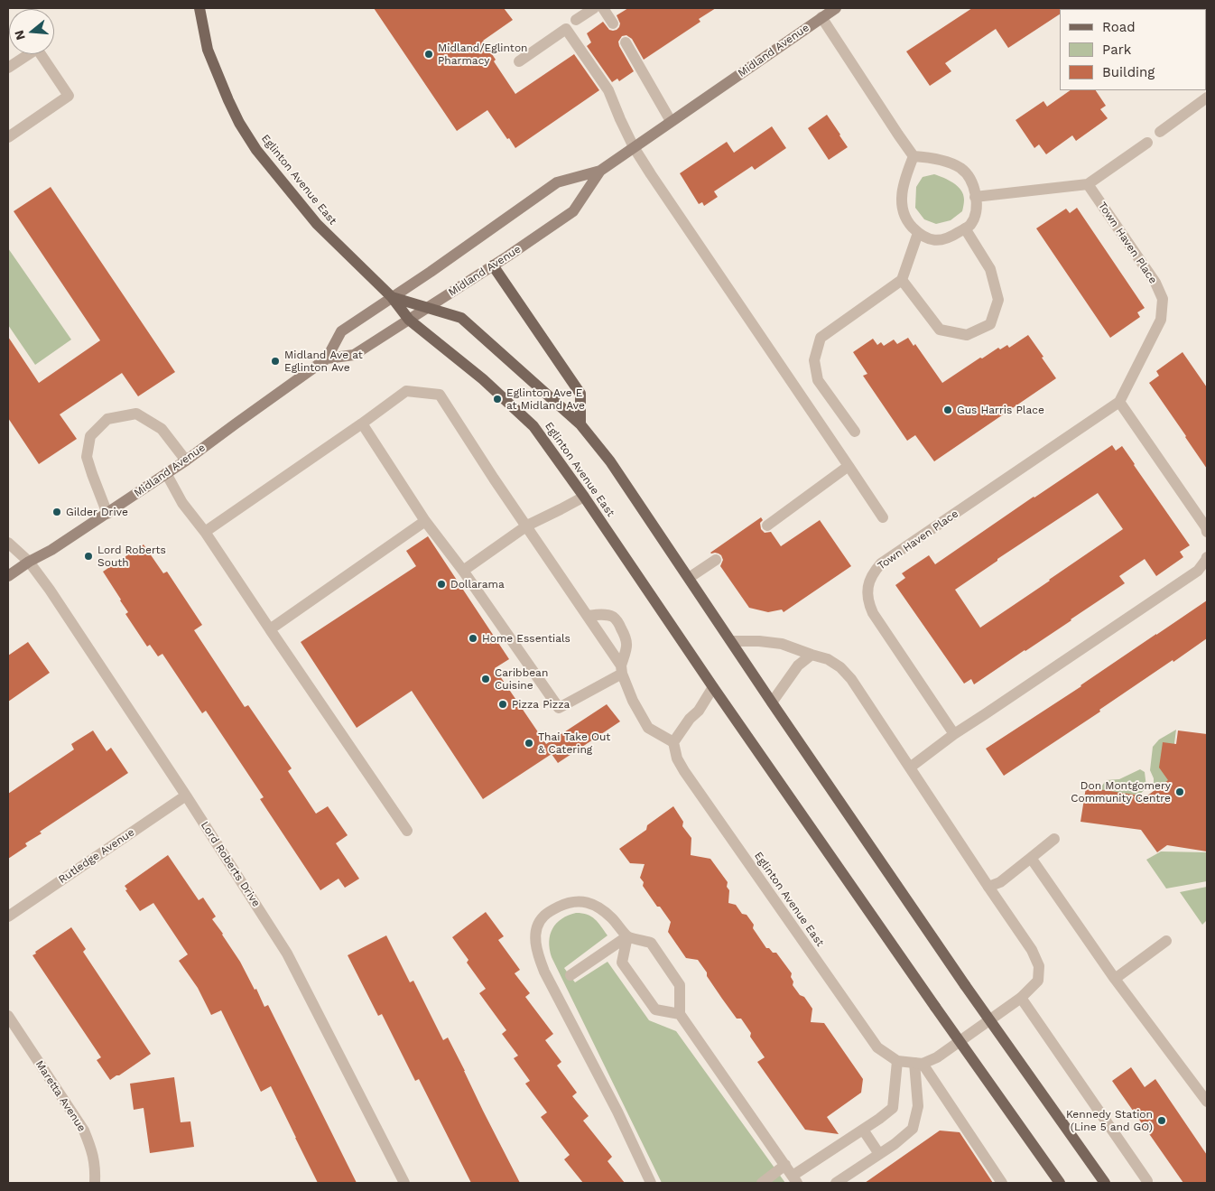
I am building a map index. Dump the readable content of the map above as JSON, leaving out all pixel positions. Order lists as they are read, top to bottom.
{
  "streets": {
    "main road": ["Midland Avenue", "Eglinton Avenue East"],
    "street": [
      "Town Haven Place",
      "Rutledge Avenue",
      "Lord Roberts Drive",
      "Maretta Avenue"
    ]
  },
  "crossings": [
    ["Midland Avenue", "Eglinton Avenue East"],
    ["Midland Avenue", "Lord Roberts Drive"],
    ["Rutledge Avenue", "Lord Roberts Drive"]
  ],
  "places": [
    "Midland/Eglinton Pharmacy",
    "Midland Ave at Eglinton Ave",
    "Eglinton Ave E at Midland Ave",
    "Gus Harris Place",
    "Gilder Drive",
    "Lord Roberts South",
    "Dollarama",
    "Home Essentials",
    "Caribbean Cuisine",
    "Pizza Pizza",
    "Thai Take Out & Catering",
    "Don Montgomery Community Centre",
    "Kennedy Station (Line 5 and GO)"
  ],
  "legend": ["Road", "Park", "Building"],
  "north": "left"
}
